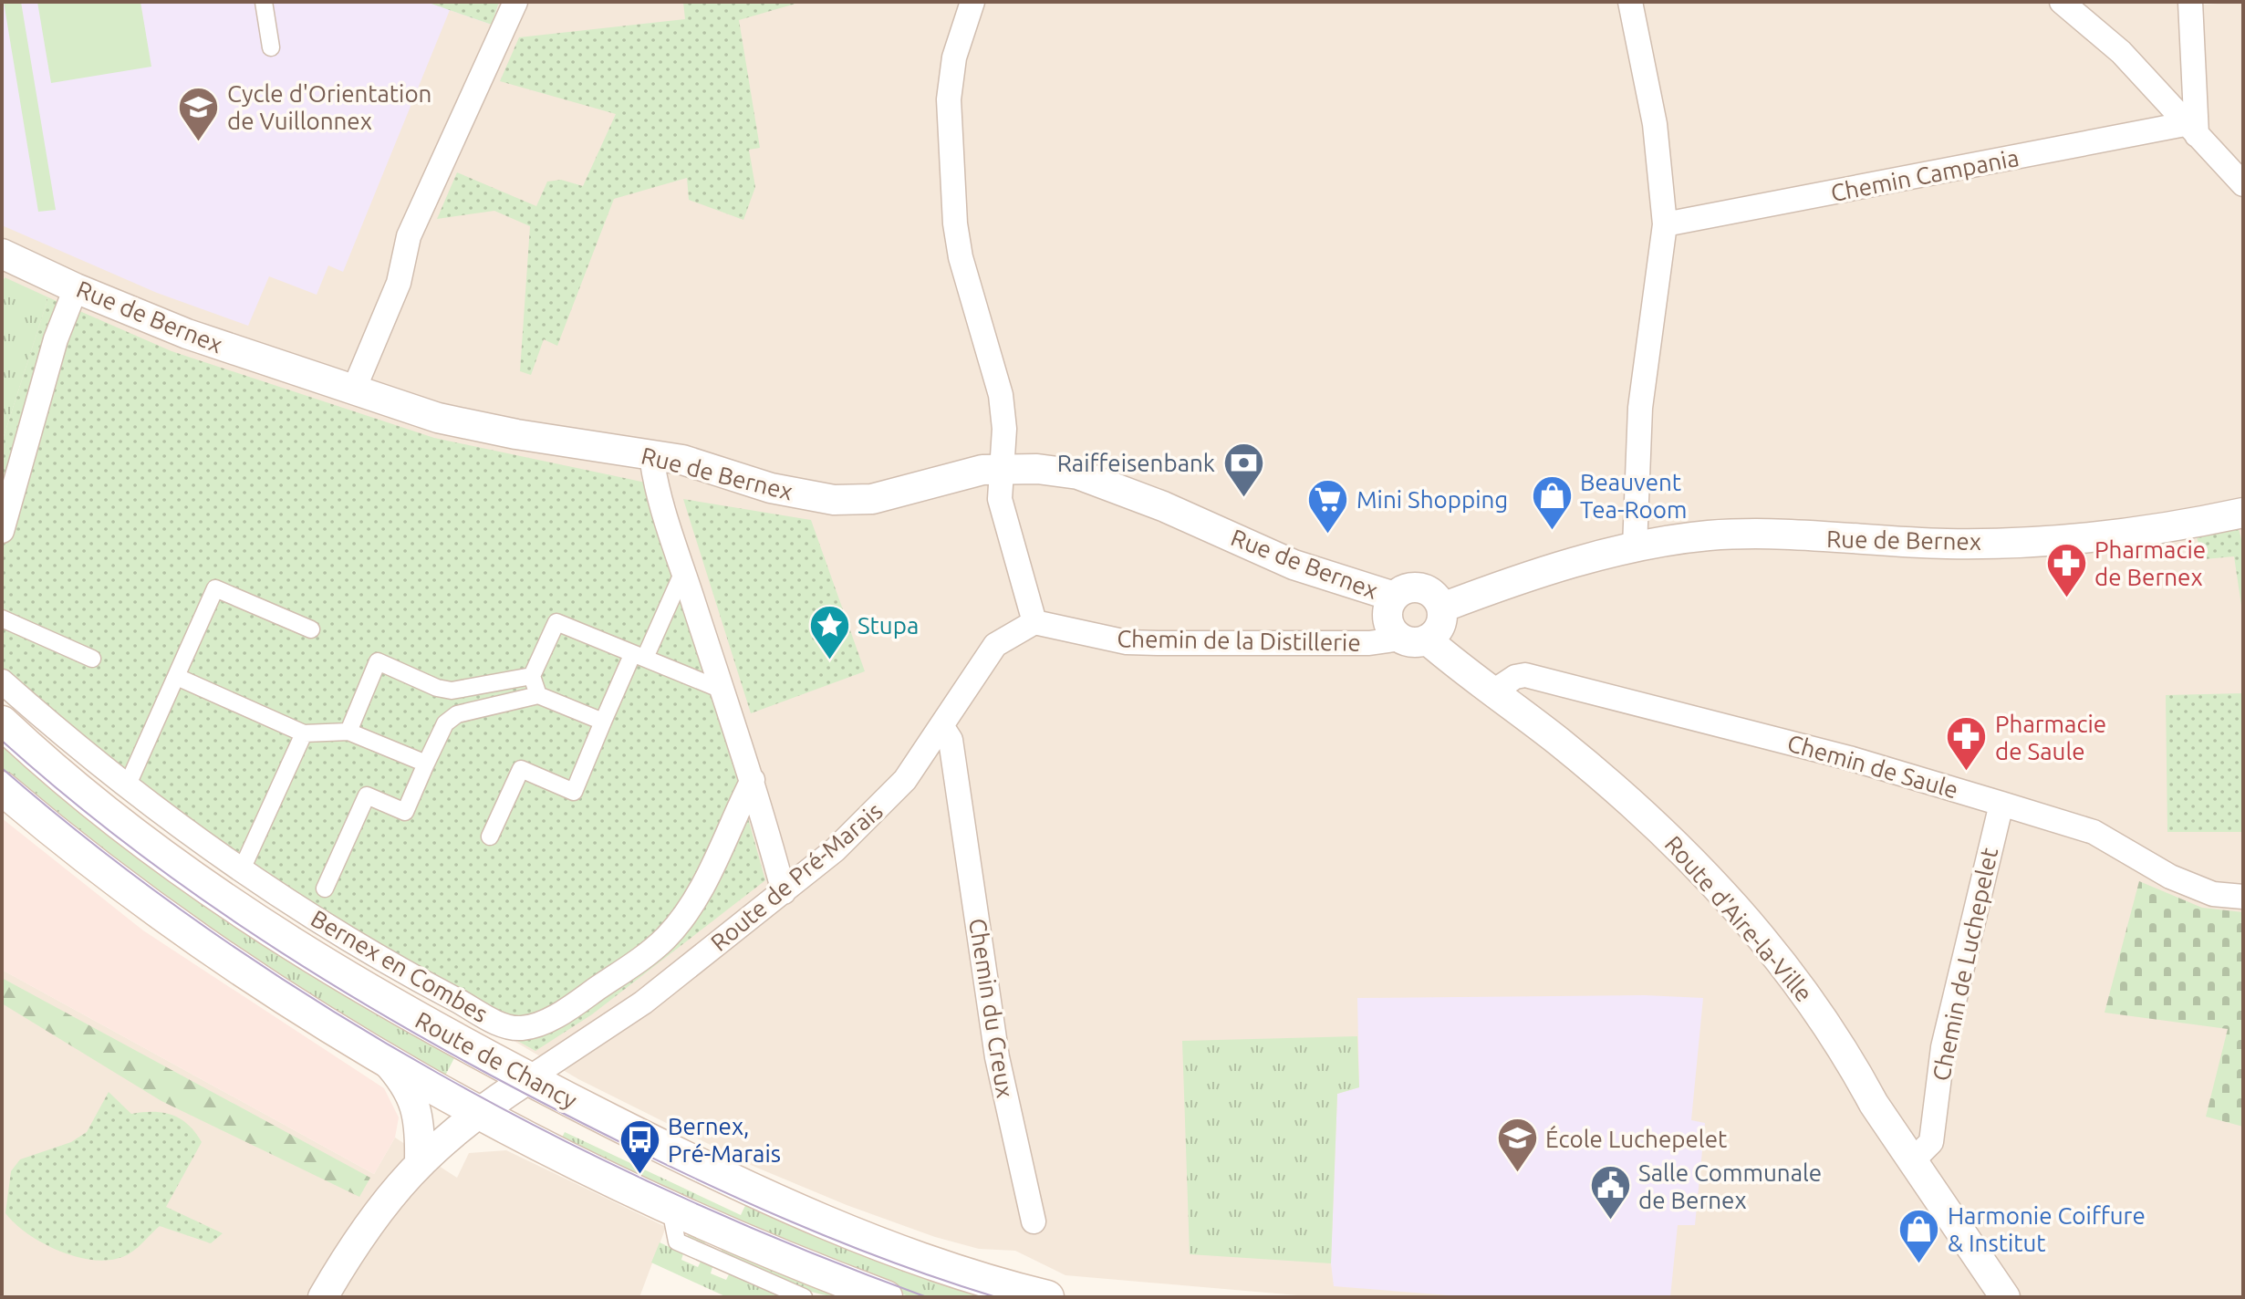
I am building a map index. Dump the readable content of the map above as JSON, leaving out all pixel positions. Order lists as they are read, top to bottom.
{
  "streets": {
    "main road": ["Route de Chancy"],
    "street": [
      "Chemin Campania",
      "Rue de Bernex",
      "Chemin de la Distillerie",
      "Chemin de Saule",
      "Route de Pré-Marais",
      "Route d'Aire-la-Ville",
      "Chemin de Luchepelet",
      "Bernex en Combes",
      "Chemin du Creux"
    ]
  },
  "crossings": [
    ["Rue de Bernex", "Chemin de la Distillerie"],
    ["Rue de Bernex", "Route d'Aire-la-Ville"],
    ["Chemin de la Distillerie", "Route de Pré-Marais"],
    ["Chemin de la Distillerie", "Route d'Aire-la-Ville"],
    ["Chemin de Saule", "Route d'Aire-la-Ville"],
    ["Chemin de Saule", "Chemin de Luchepelet"],
    ["Route de Pré-Marais", "Chemin du Creux"],
    ["Route de Pré-Marais", "Route de Chancy"],
    ["Route d'Aire-la-Ville", "Chemin de Luchepelet"]
  ],
  "places": {
    "school or university": ["Cycle d'Orientation de Vuillonnex", "École Luchepelet"],
    "bank": ["Raiffeisenbank"],
    "shop": ["Beauvent Tea-Room", "Harmonie Coiffure & Institut"],
    "supermarket": ["Mini Shopping"],
    "pharmacy": ["Pharmacie de Bernex", "Pharmacie de Saule"],
    "place": ["Stupa"],
    "bus stop": ["Bernex, Pré-Marais"],
    "public building": ["Salle Communale de Bernex"]
  }
}
